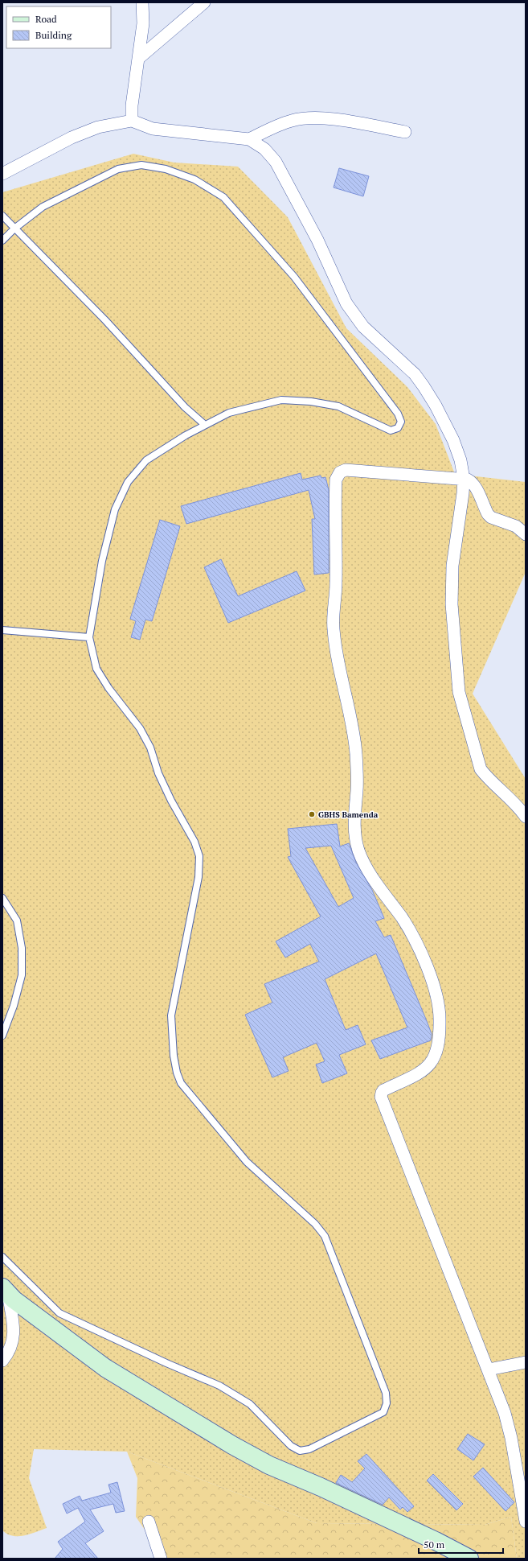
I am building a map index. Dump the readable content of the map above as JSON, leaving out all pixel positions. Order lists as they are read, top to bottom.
{
  "places": ["GBHS Bamenda"],
  "legend": ["Road", "Building"],
  "scale_bar": "50 m"
}
